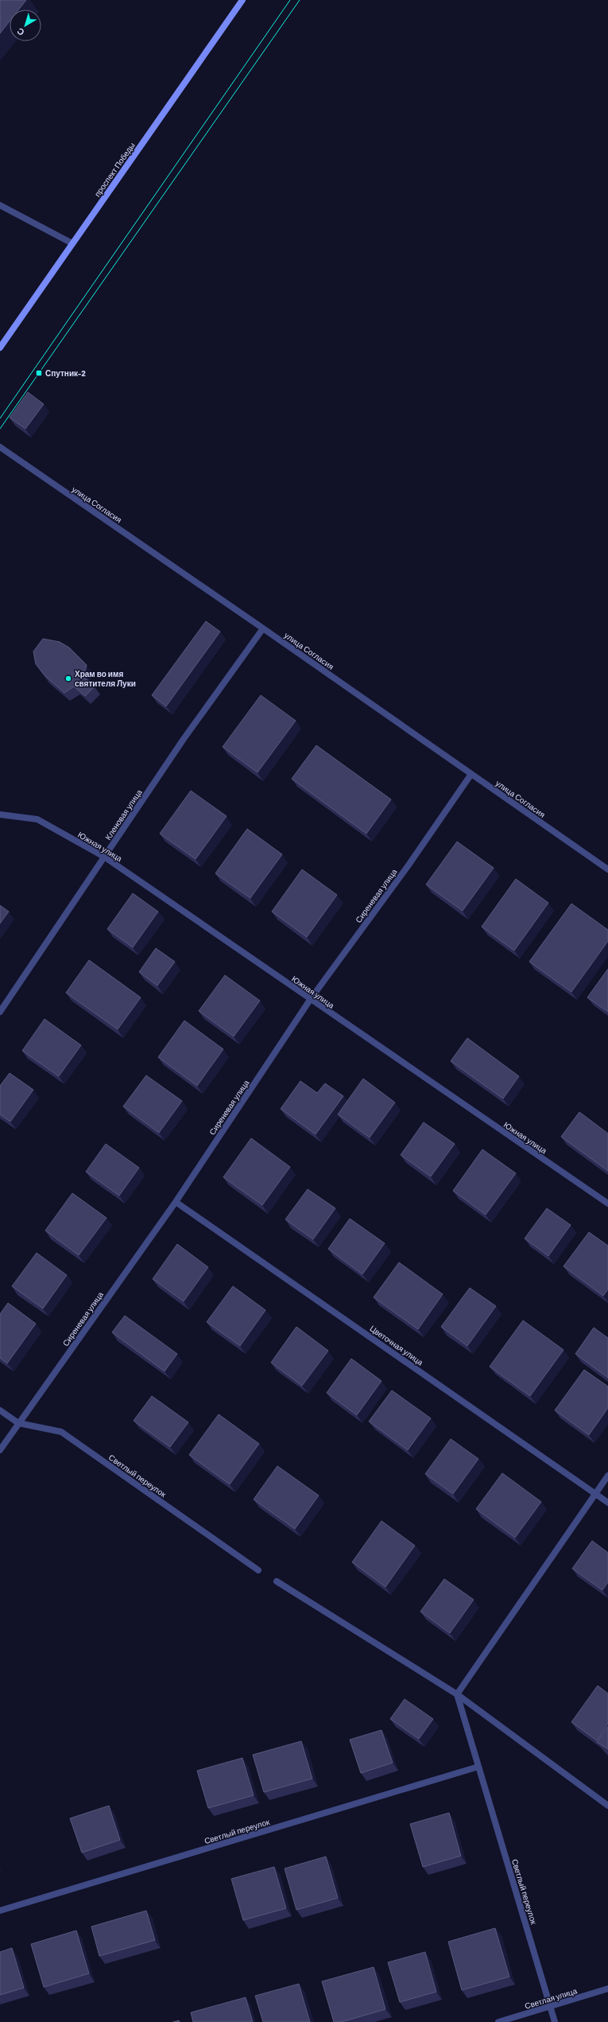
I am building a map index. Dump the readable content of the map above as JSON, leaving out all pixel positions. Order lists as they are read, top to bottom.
{
  "streets": {
    "main road": ["проспект Победы"],
    "street": [
      "улица Согласия",
      "Кленовая улица",
      "Южная улица",
      "Сиреневая улица",
      "Цветочная улица",
      "Светлый переулок",
      "Светлая улица"
    ]
  },
  "crossings": [
    ["улица Согласия", "Кленовая улица"],
    ["улица Согласия", "Сиреневая улица"],
    ["Кленовая улица", "Южная улица"],
    ["Южная улица", "Сиреневая улица"],
    ["Сиреневая улица", "Цветочная улица"],
    ["Сиреневая улица", "Светлый переулок"],
    ["Светлый переулок", "Светлая улица"]
  ],
  "places": {
    "transit": ["Спутник-2"],
    "other": ["Храм во имя святителя Луки"]
  },
  "north": "bottom left"
}
